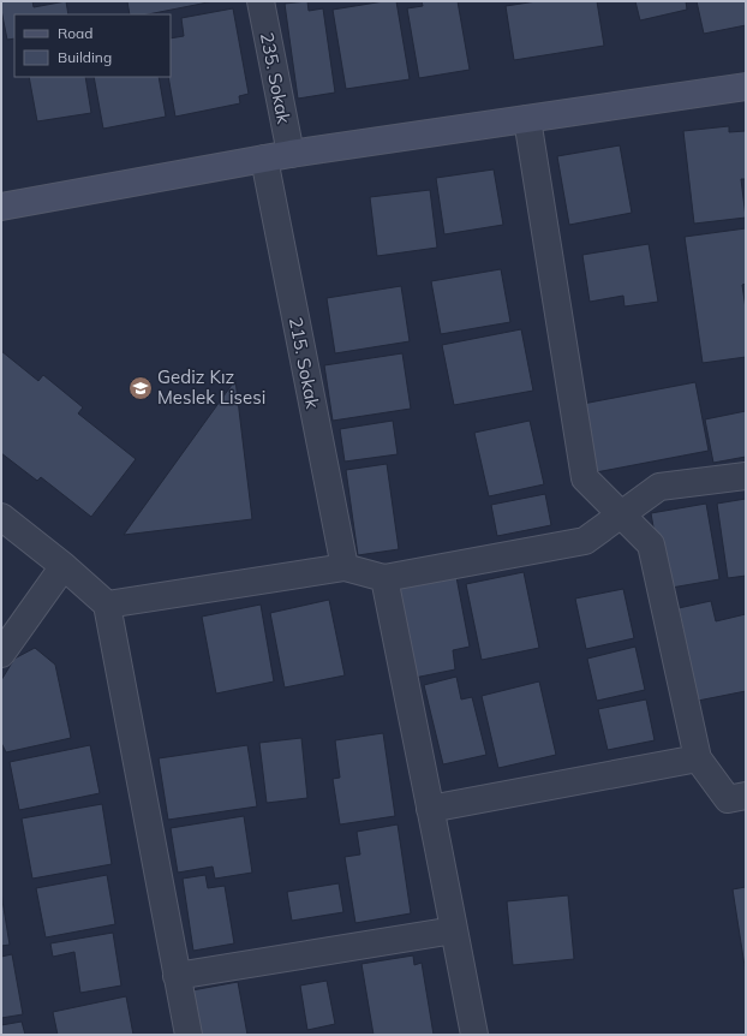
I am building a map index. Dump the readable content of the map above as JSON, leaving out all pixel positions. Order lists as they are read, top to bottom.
{
  "streets": {
    "street": ["235. Sokak", "215. Sokak"]
  },
  "places": {
    "school or university": ["Gediz Kız Meslek Lisesi"]
  },
  "legend": ["Road", "Building"]
}
